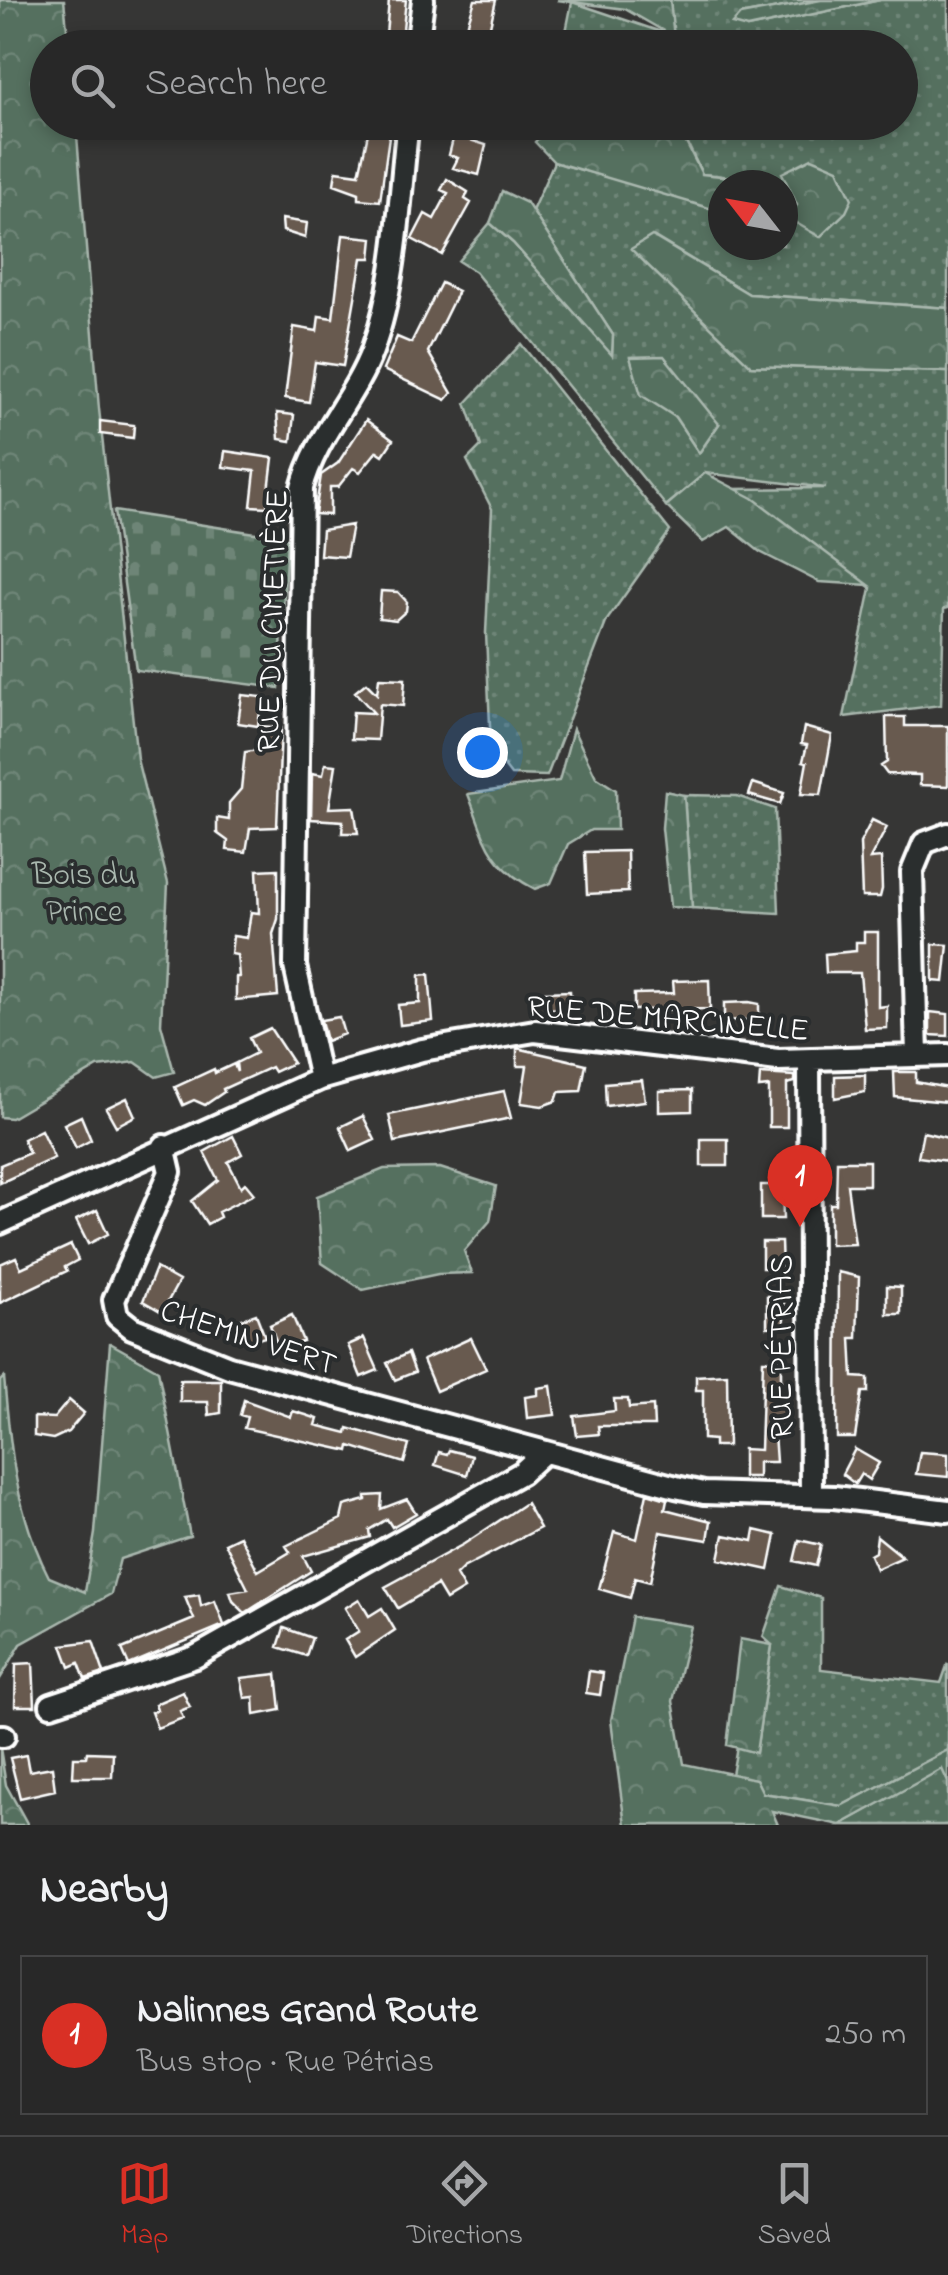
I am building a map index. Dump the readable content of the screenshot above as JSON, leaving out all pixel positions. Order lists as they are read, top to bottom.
{
  "streets": {
    "street": [
      "RUE DU CIMETIÈRE",
      "RUE DE MARCINELLE",
      "CHEMIN VERT",
      "RUE PÉTRIAS"
    ]
  },
  "crossings": [
    ["RUE DU CIMETIÈRE", "RUE DE MARCINELLE"],
    ["RUE DE MARCINELLE", "CHEMIN VERT"],
    ["RUE DE MARCINELLE", "RUE PÉTRIAS"],
    ["CHEMIN VERT", "RUE PÉTRIAS"]
  ],
  "parks": ["Bois du Prince"],
  "north": "top left",
  "page": {
    "search": "Search here",
    "pins": "1",
    "heading": "Nearby",
    "list": [
      {
        "mark": "1",
        "name": "Nalinnes Grand Route",
        "note": "Bus stop · Rue Pétrias",
        "value": "250 m"
      }
    ],
    "nav": ["Map", "Directions", "Saved"]
  }
}
